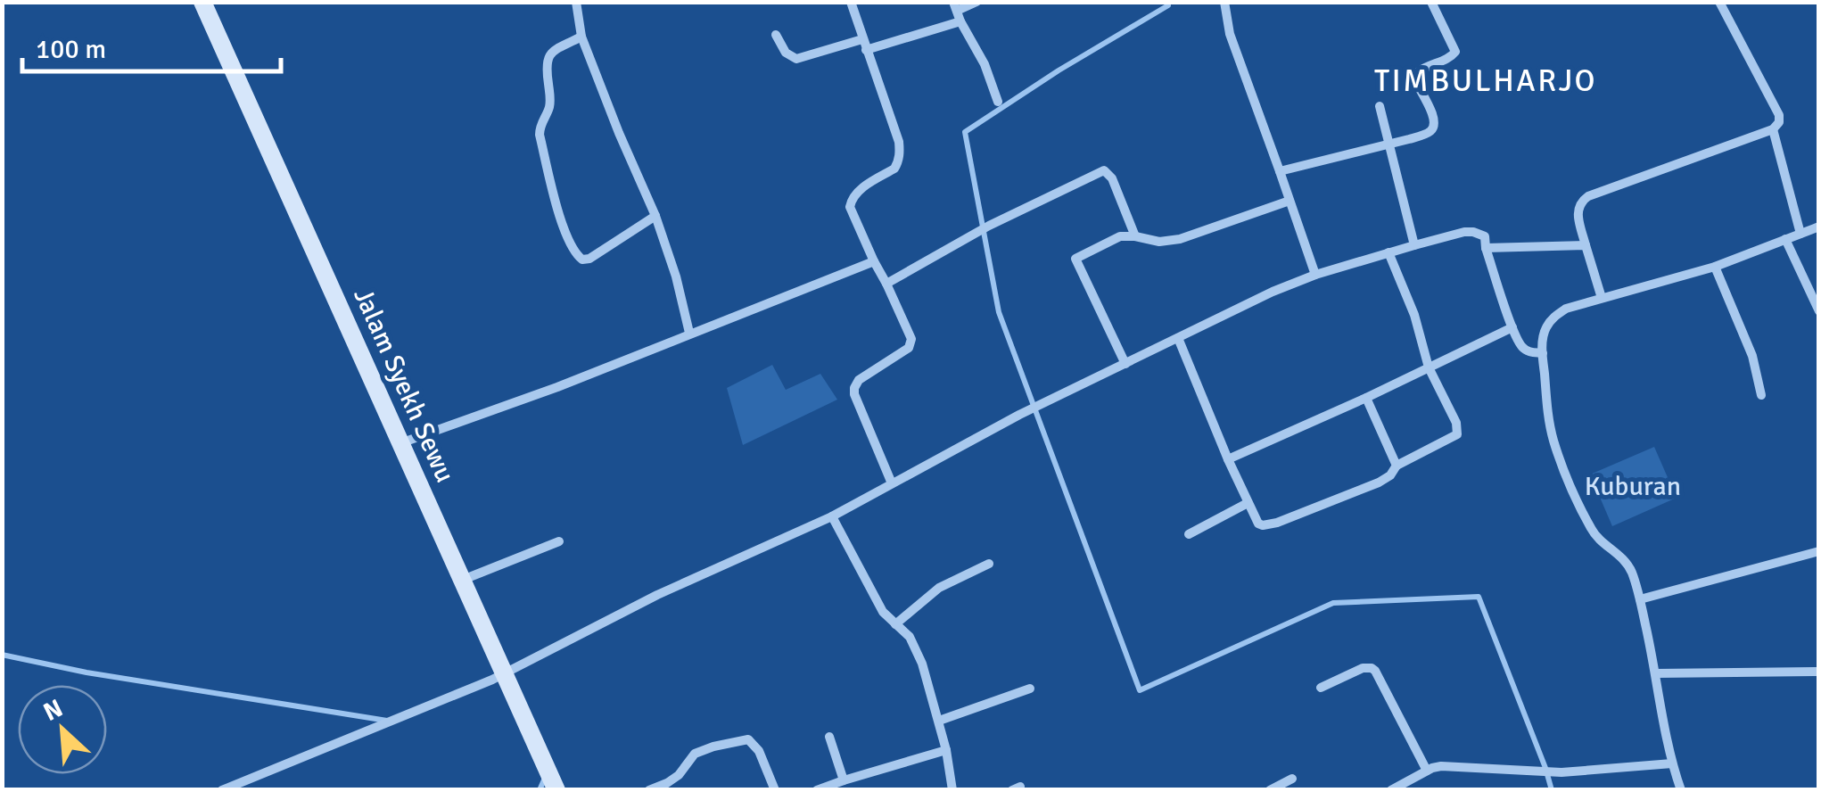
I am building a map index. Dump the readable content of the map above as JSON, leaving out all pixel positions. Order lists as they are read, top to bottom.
{
  "streets": {
    "street": ["Jalam Syekh Sewu"]
  },
  "districts": ["TIMBULHARJO"],
  "parks": ["Kuburan"],
  "scale_bar": "100 m",
  "north": "top left"
}
